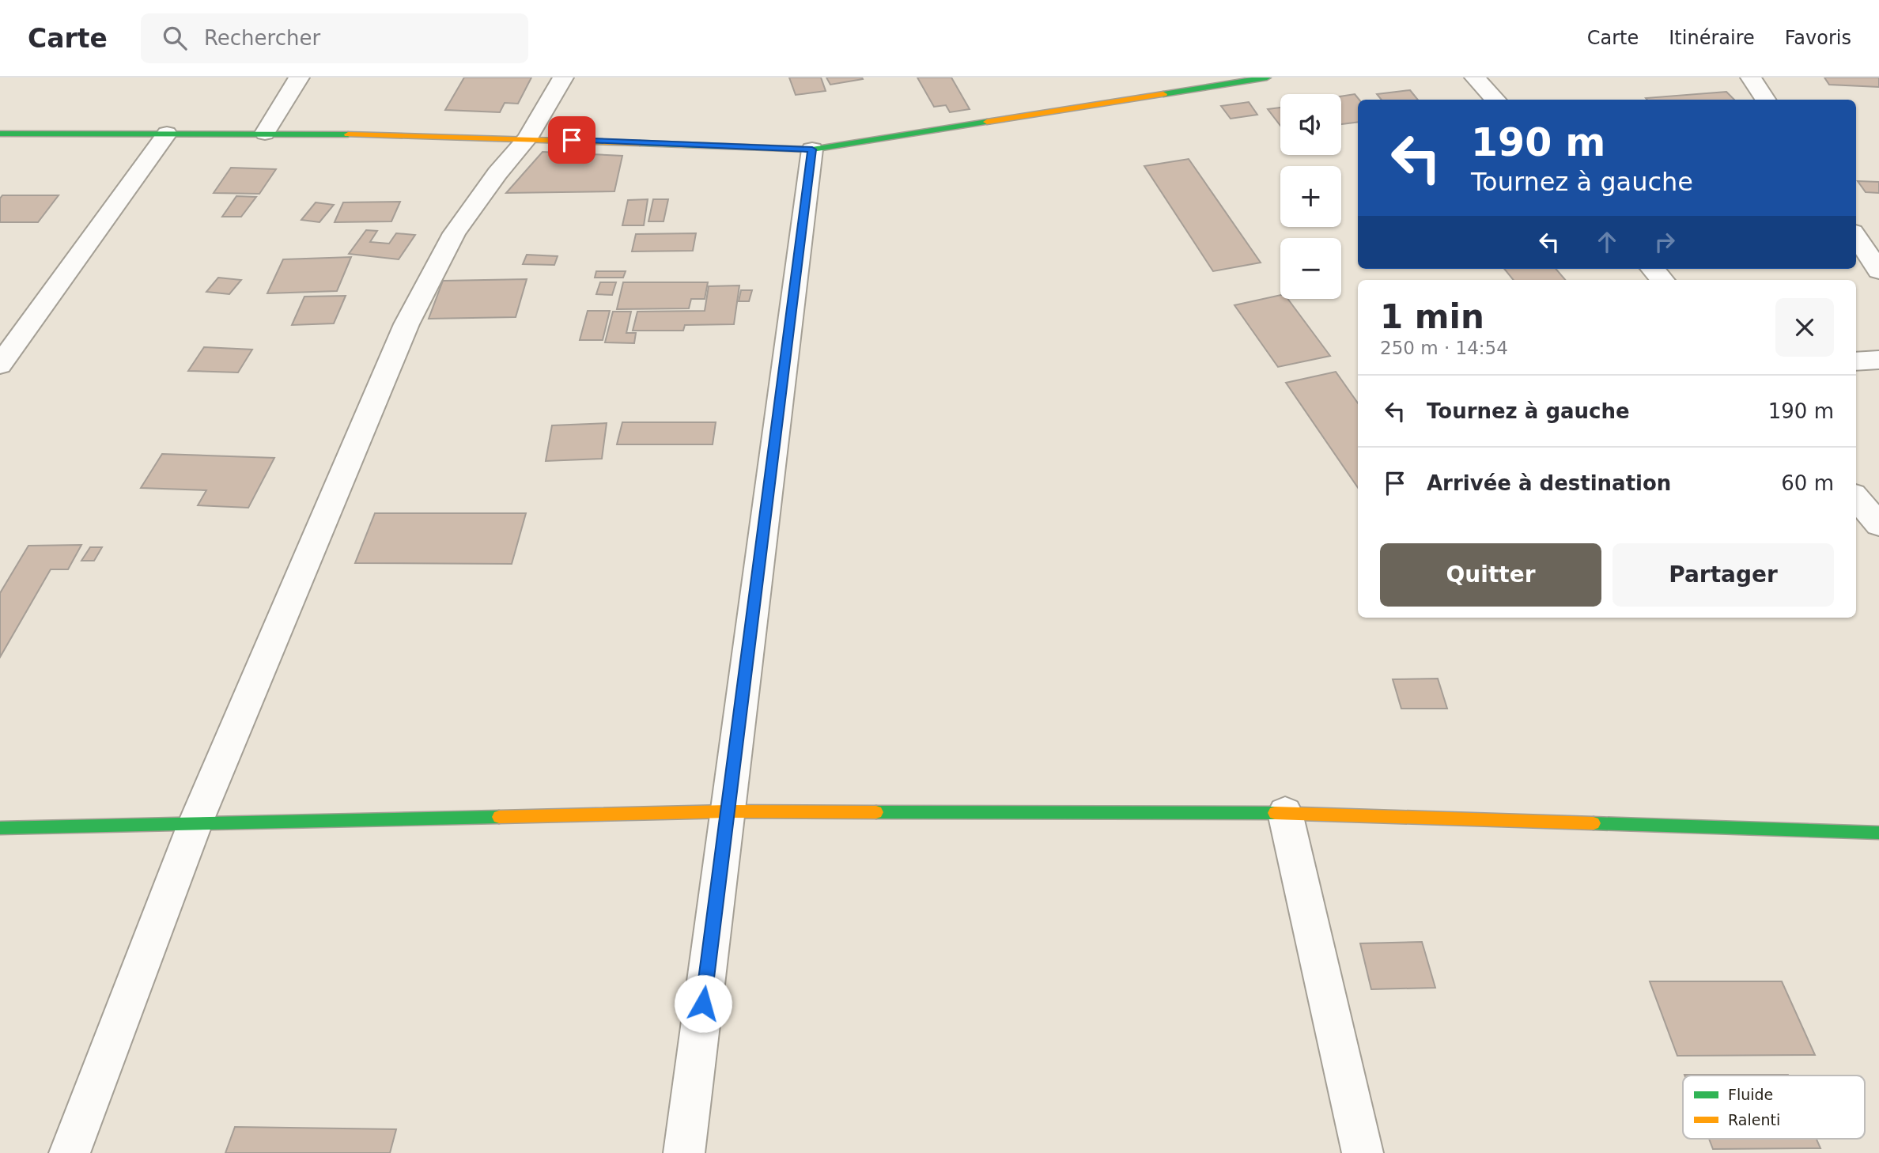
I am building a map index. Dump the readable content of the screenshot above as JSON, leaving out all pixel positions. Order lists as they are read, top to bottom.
{
  "legend": ["Fluide", "Ralenti"],
  "page": {
    "header": "Carte",
    "search": "Rechercher",
    "nav": ["Carte", "Itinéraire", "Favoris"],
    "map_buttons": ["+", "−"],
    "turn": ["190 m", "Tournez à gauche"],
    "heading": ["1 min", "250 m · 14:54"],
    "list": [
      {
        "name": "Tournez à gauche",
        "value": "190 m"
      },
      {
        "name": "Arrivée à destination",
        "value": "60 m"
      }
    ],
    "buttons": ["Quitter", "Partager"]
  }
}
